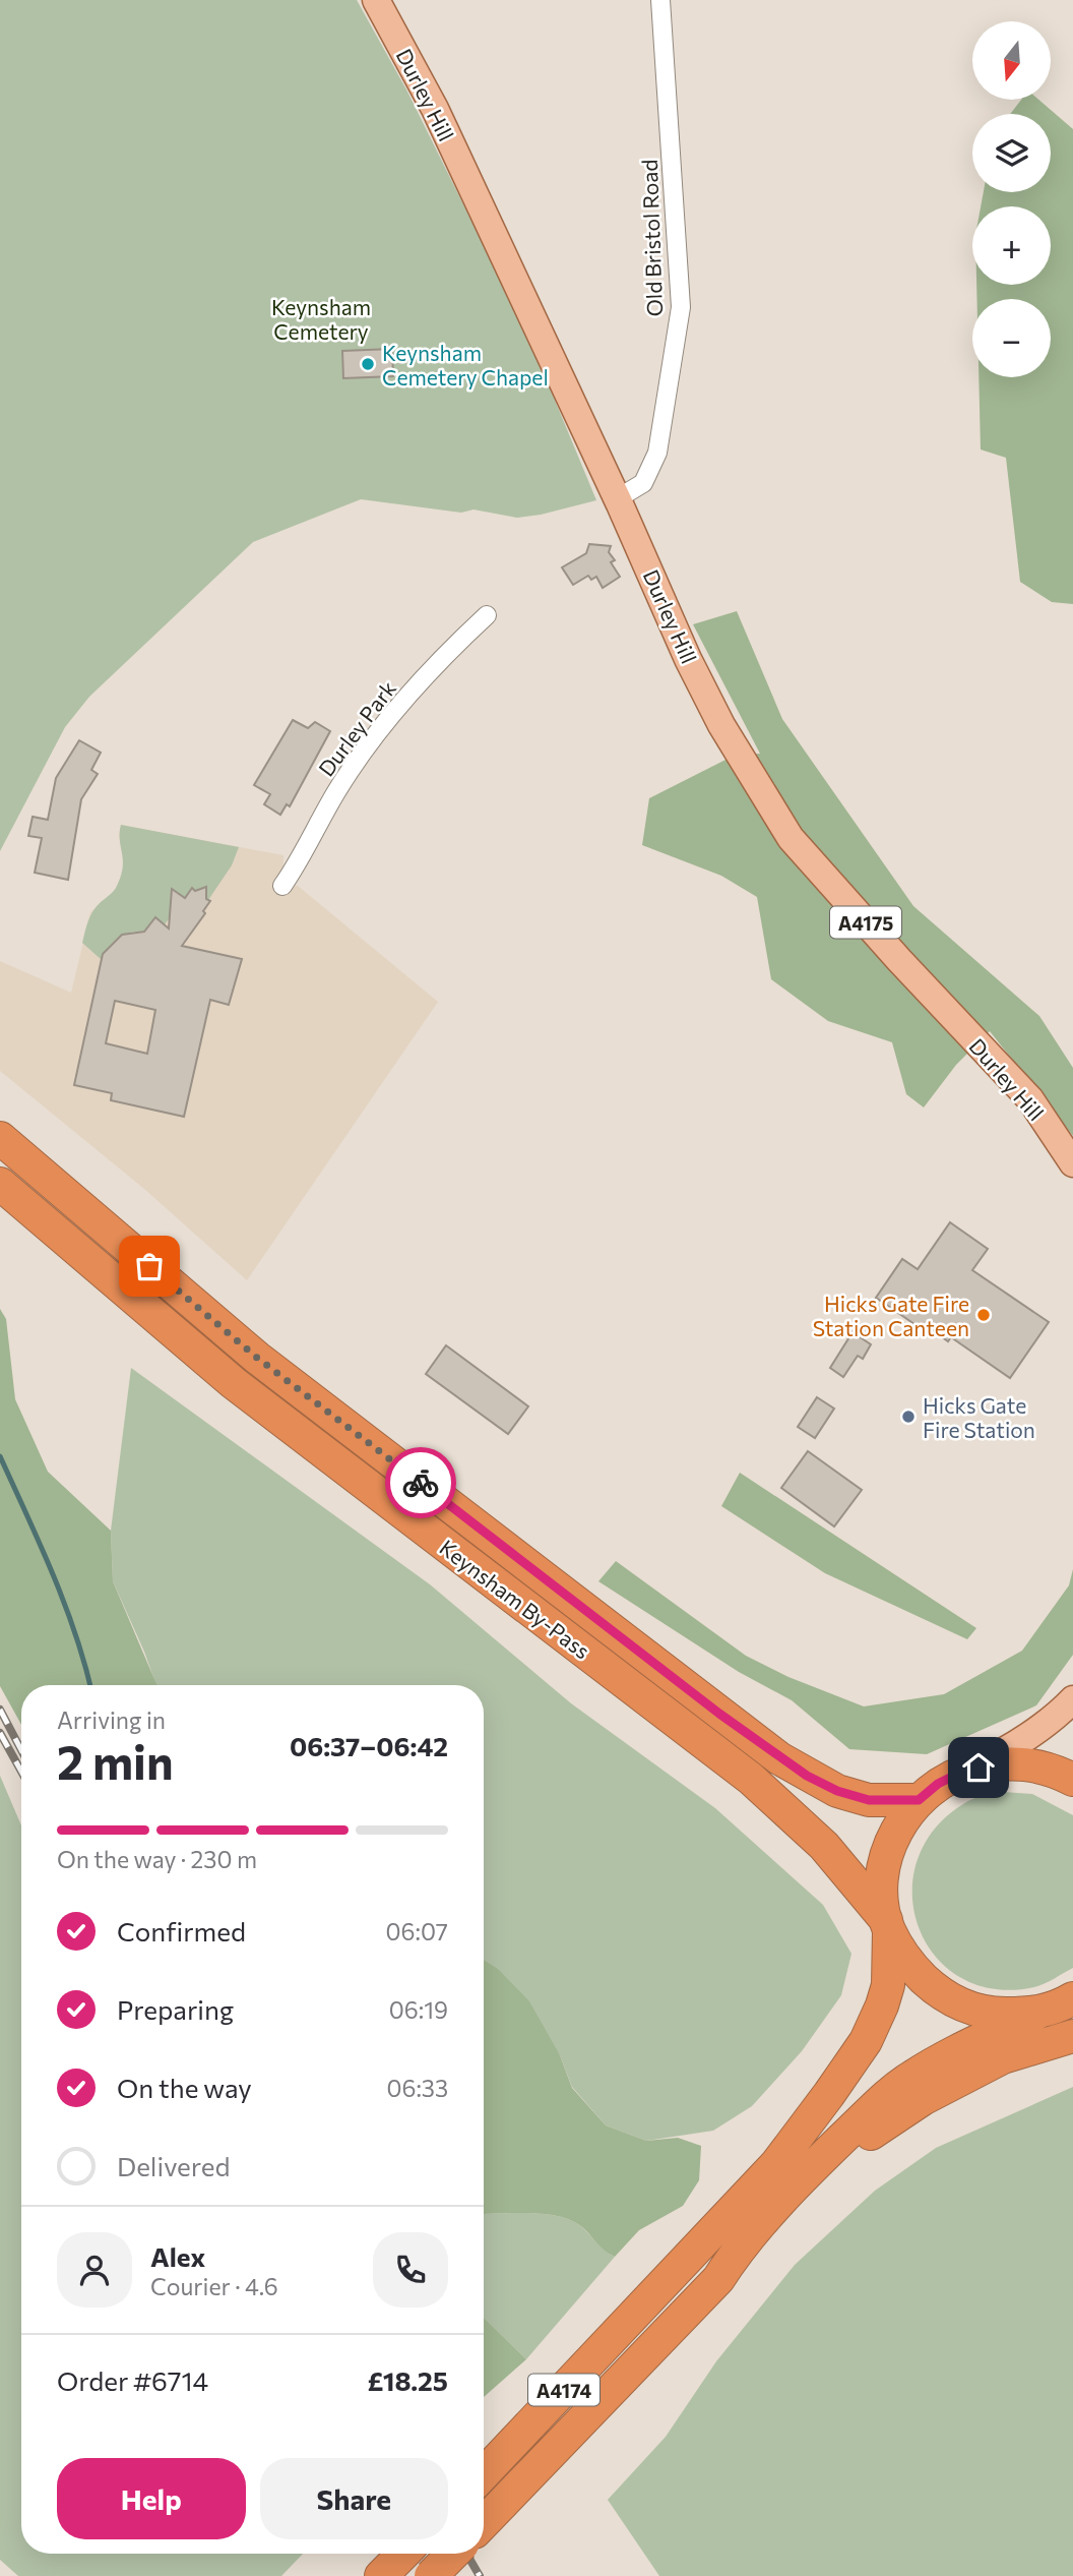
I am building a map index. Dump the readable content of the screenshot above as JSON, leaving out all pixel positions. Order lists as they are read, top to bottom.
{
  "streets": {
    "highway": ["Keynsham By-Pass", "A4174"],
    "main road": ["Durley Hill", "A4175"],
    "street": ["Old Bristol Road", "Durley Park"]
  },
  "crossings": [
    ["Durley Hill", "Old Bristol Road"],
    ["Keynsham By-Pass", "A4174"]
  ],
  "parks": ["Keynsham Cemetery"],
  "places": ["Keynsham Cemetery Chapel", "Hicks Gate Fire Station Canteen", "Hicks Gate Fire Station"],
  "north": "bottom",
  "page": {
    "map_buttons": ["+", "−"],
    "heading": ["2 min", "Arriving in", "06:37–06:42"],
    "panel": [
      "Alex",
      "Courier · 4.6",
      "Order #6714",
      "£18.25"
    ],
    "bar": "On the way · 230 m",
    "list": [
      ["Confirmed", "06:07"],
      ["Preparing", "06:19"],
      ["On the way", "06:33"],
      "Delivered"
    ],
    "buttons": ["Help", "Share"]
  }
}
